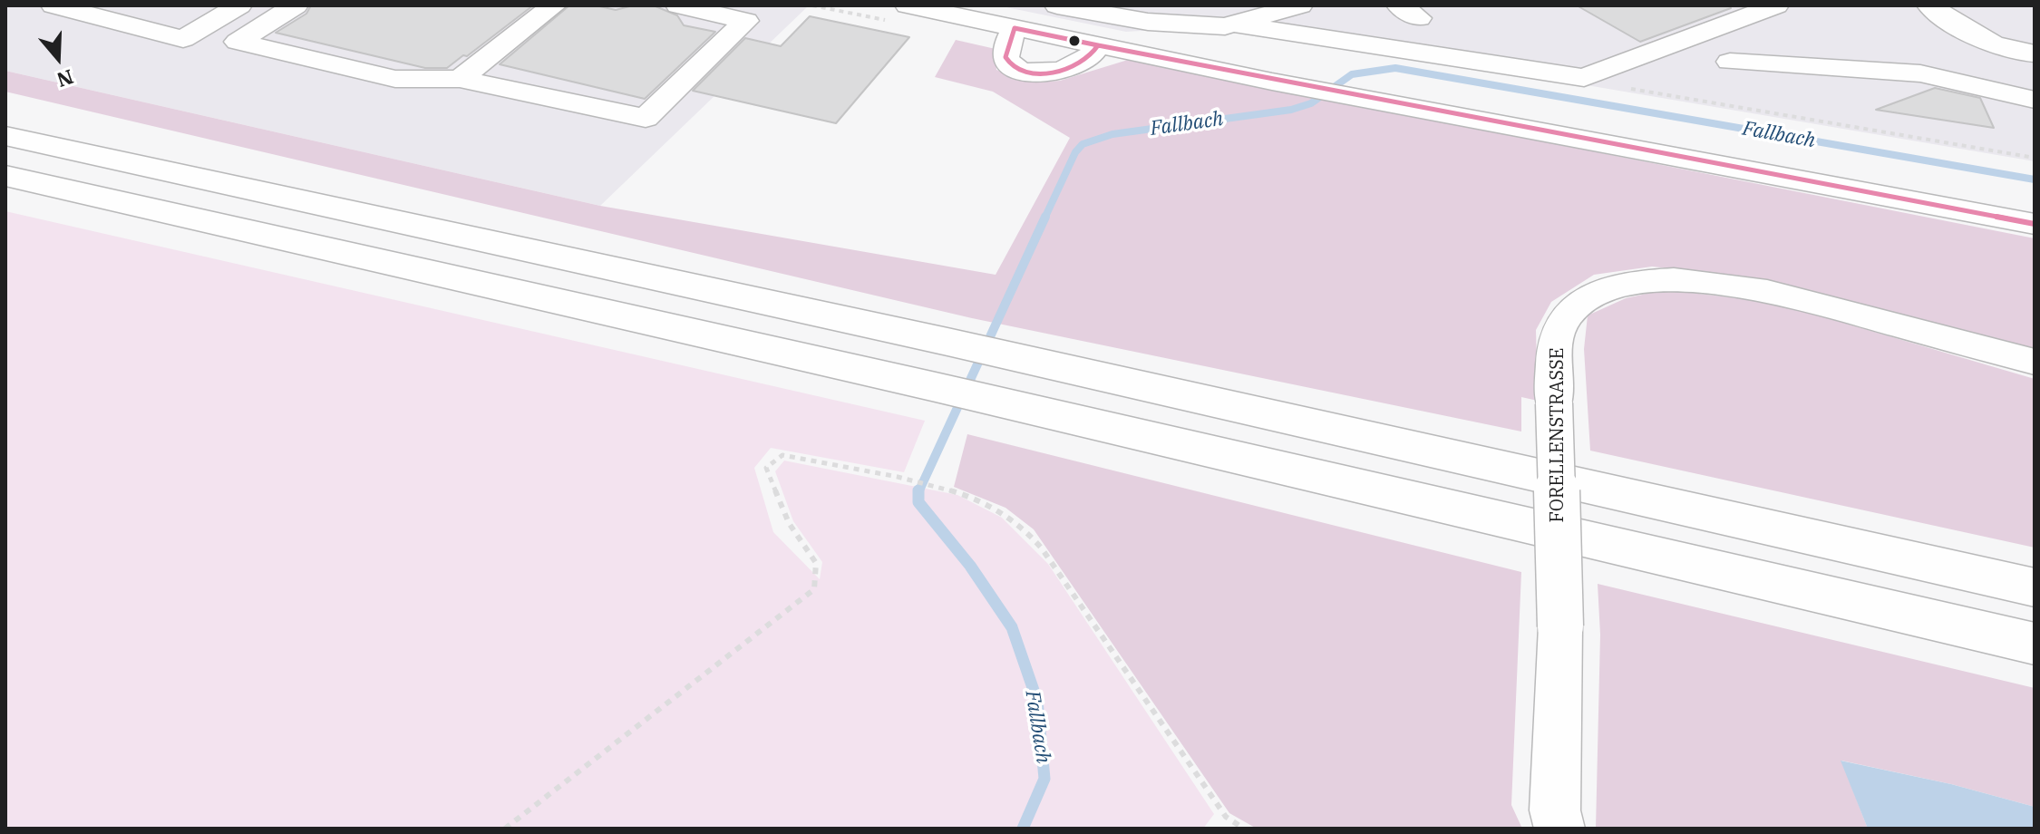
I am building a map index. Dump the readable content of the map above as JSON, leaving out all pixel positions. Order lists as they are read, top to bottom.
{
  "streets": {
    "street": ["FORELLENSTRASSE"]
  },
  "water": ["Fallbach"],
  "north": "bottom"
}
